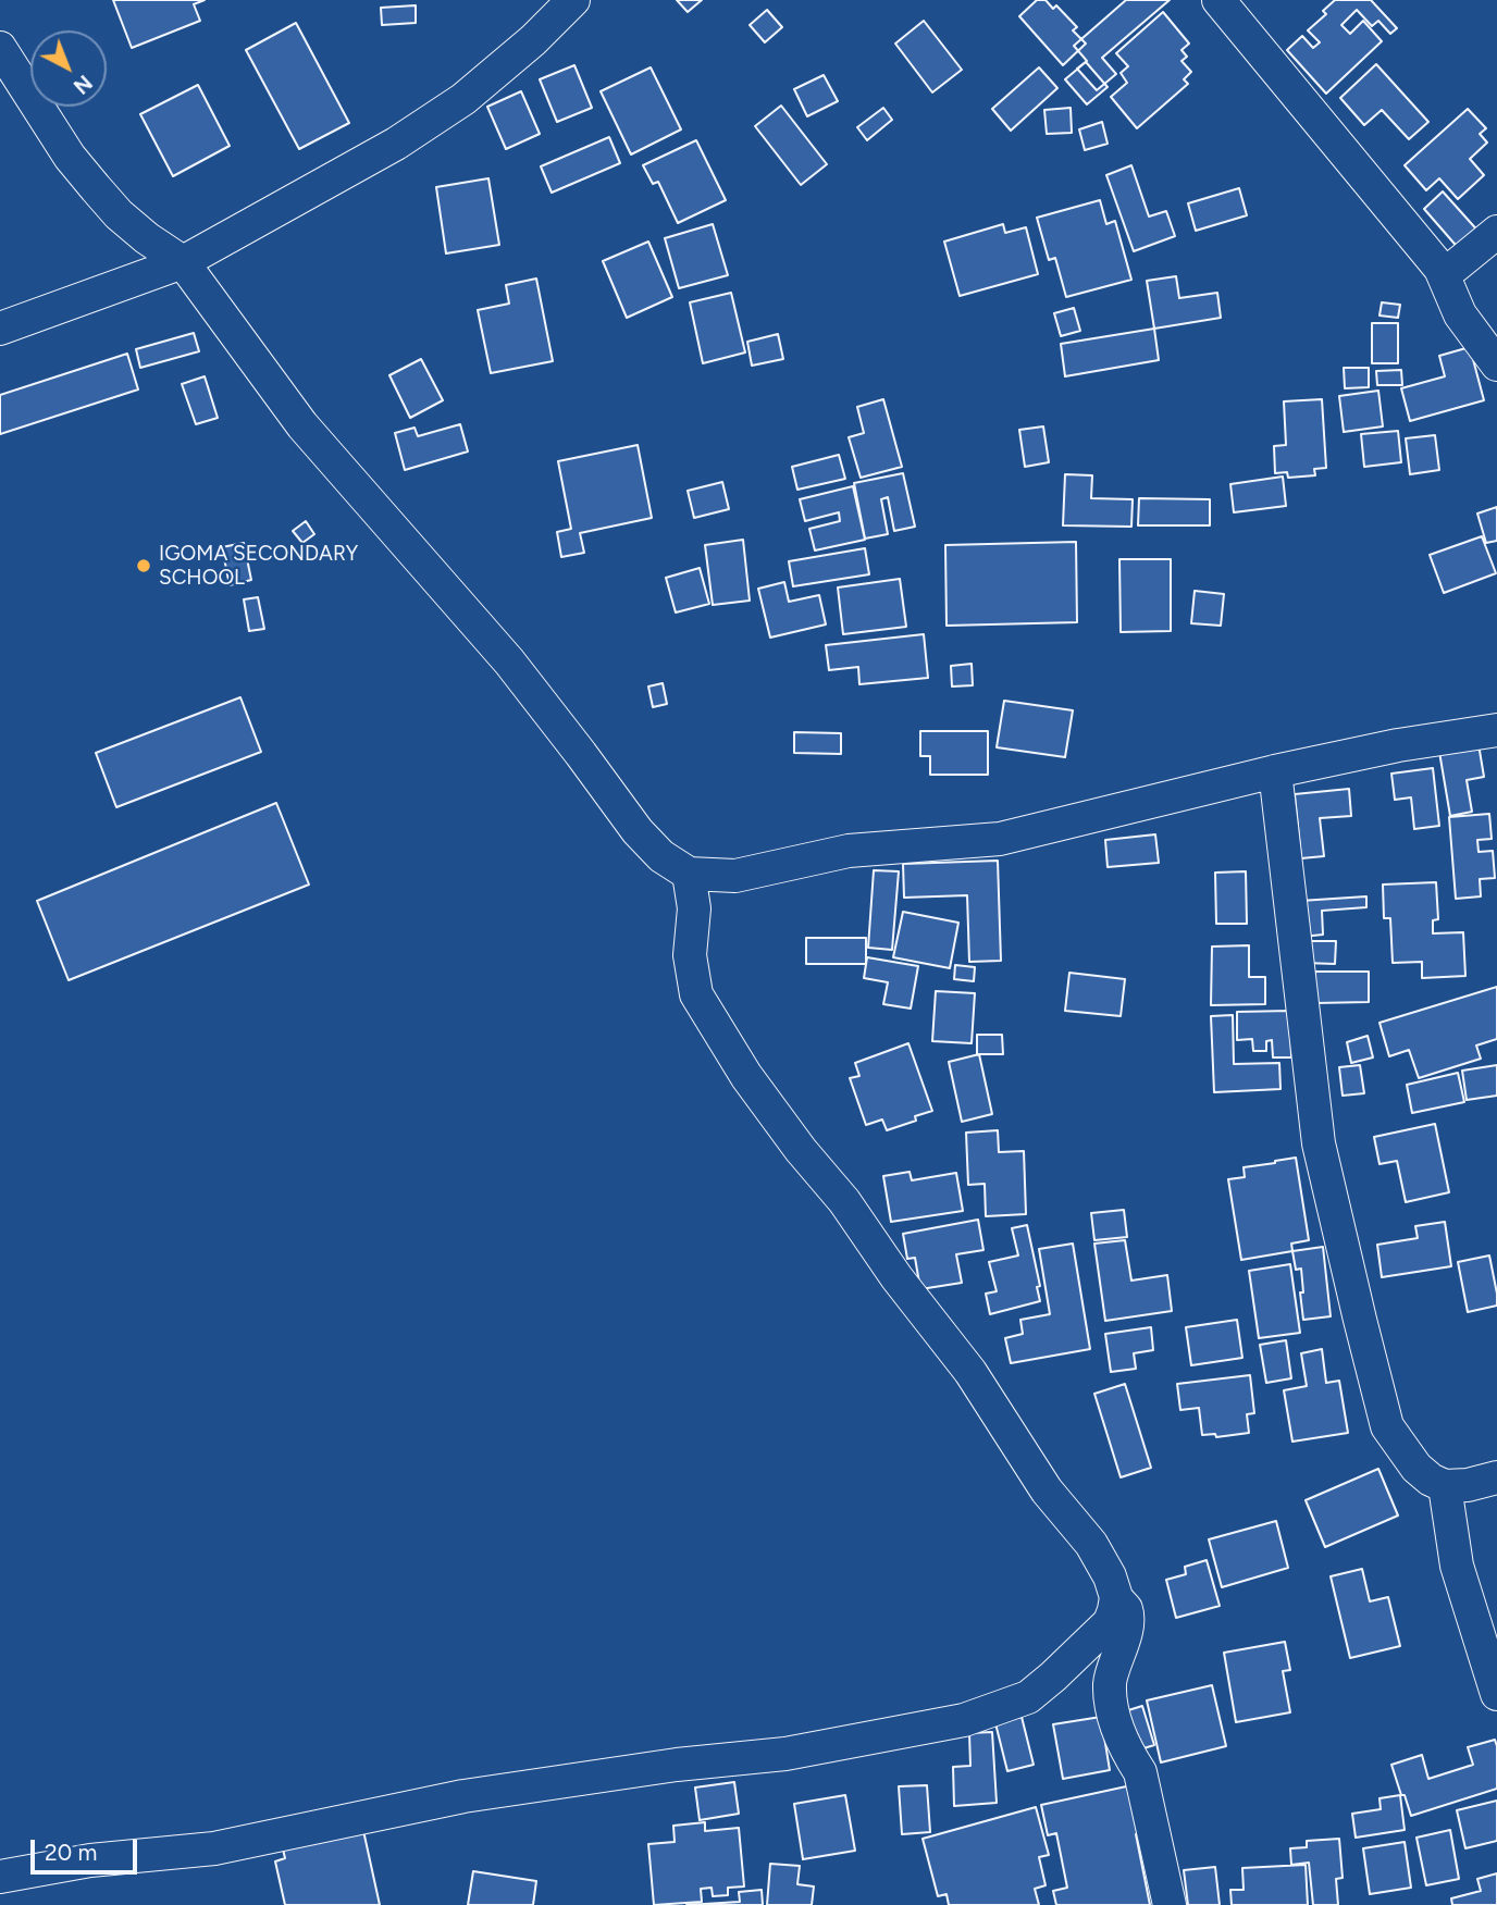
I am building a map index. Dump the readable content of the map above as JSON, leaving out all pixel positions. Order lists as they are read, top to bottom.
{
  "places": ["IGOMA SECONDARY SCHOOL"],
  "scale_bar": "20 m",
  "north": "bottom right"
}
